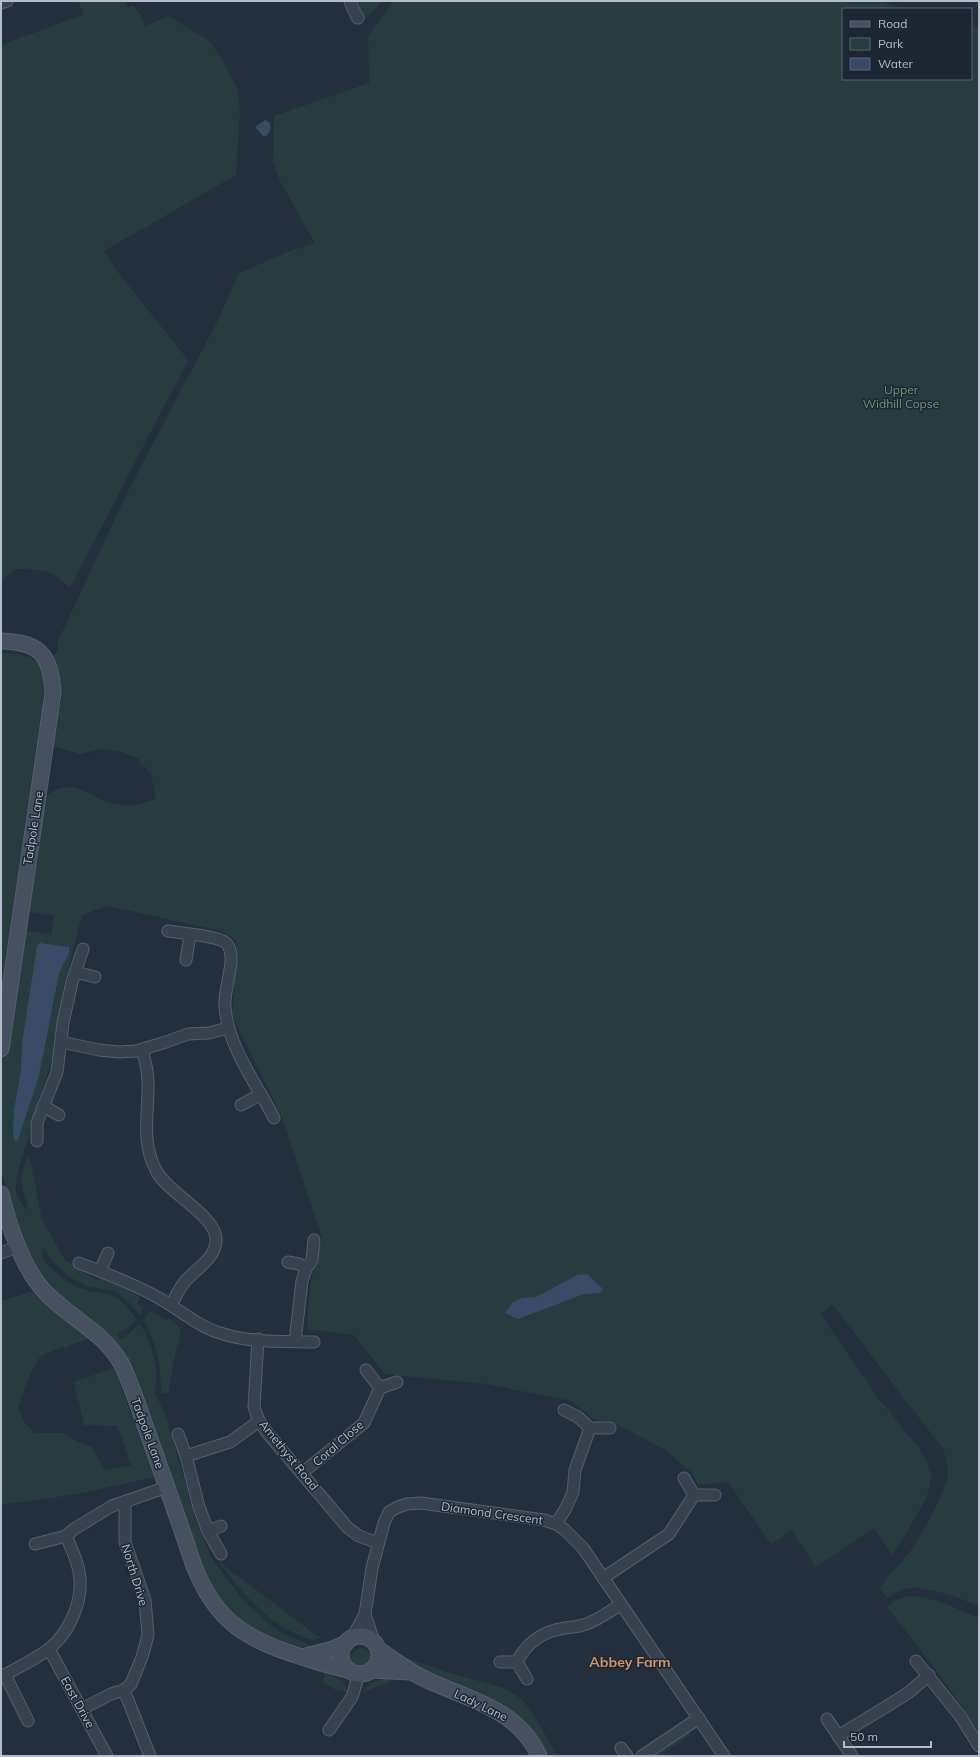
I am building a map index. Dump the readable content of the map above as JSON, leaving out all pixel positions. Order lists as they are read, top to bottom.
{
  "streets": {
    "street": [
      "Tadpole Lane",
      "Coral Close",
      "Amethyst Road",
      "Diamond Crescent",
      "North Drive",
      "East Drive",
      "Lady Lane"
    ]
  },
  "crossings": [
    ["Tadpole Lane", "Diamond Crescent"],
    ["Tadpole Lane", "Lady Lane"],
    ["Coral Close", "Amethyst Road"],
    ["Amethyst Road", "Diamond Crescent"],
    ["Diamond Crescent", "Lady Lane"]
  ],
  "districts": ["Abbey Farm"],
  "parks": ["Upper Widhill Copse"],
  "legend": ["Road", "Park", "Water"],
  "scale_bar": "50 m"
}
